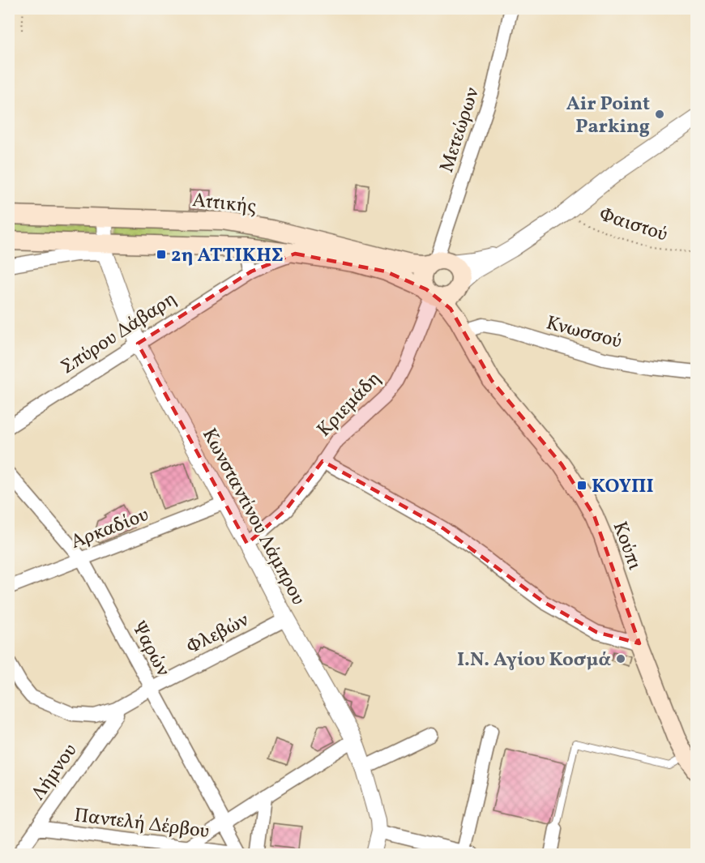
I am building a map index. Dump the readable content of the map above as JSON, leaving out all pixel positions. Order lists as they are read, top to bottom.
{
  "streets": {
    "main road": ["Αττικής", "Κούπι"],
    "street": [
      "Μετεώρων",
      "Κνωσσού",
      "Σπύρου Δάβαρη",
      "Κριεμάδη",
      "Κωνσταντίνου Λάμπρου",
      "Αρκαδίου",
      "Φλεβών",
      "Ψαρών",
      "Λήμνου",
      "Παντελή Δέρβου"
    ],
    "path": ["Φαιστού"]
  },
  "crossings": [
    ["Μετεώρων", "Αττικής"],
    ["Μετεώρων", "Κριεμάδη"],
    ["Αττικής", "Κριεμάδη"],
    ["Αττικής", "Κωνσταντίνου Λάμπρου"],
    ["Κνωσσού", "Κούπι"],
    ["Σπύρου Δάβαρη", "Κωνσταντίνου Λάμπρου"],
    ["Κριεμάδη", "Κωνσταντίνου Λάμπρου"],
    ["Κωνσταντίνου Λάμπρου", "Αρκαδίου"],
    ["Κωνσταντίνου Λάμπρου", "Φλεβών"],
    ["Αρκαδίου", "Ψαρών"],
    ["Φλεβών", "Ψαρών"],
    ["Φλεβών", "Λήμνου"],
    ["Ψαρών", "Παντελή Δέρβου"],
    ["Λήμνου", "Παντελή Δέρβου"]
  ],
  "places": {
    "other": ["Air Point Parking", "Ι.Ν. Αγίου Κοσμά"],
    "transit": ["2η ΑΤΤΙΚΗΣ", "ΚΟΥΠΙ"]
  }
}
